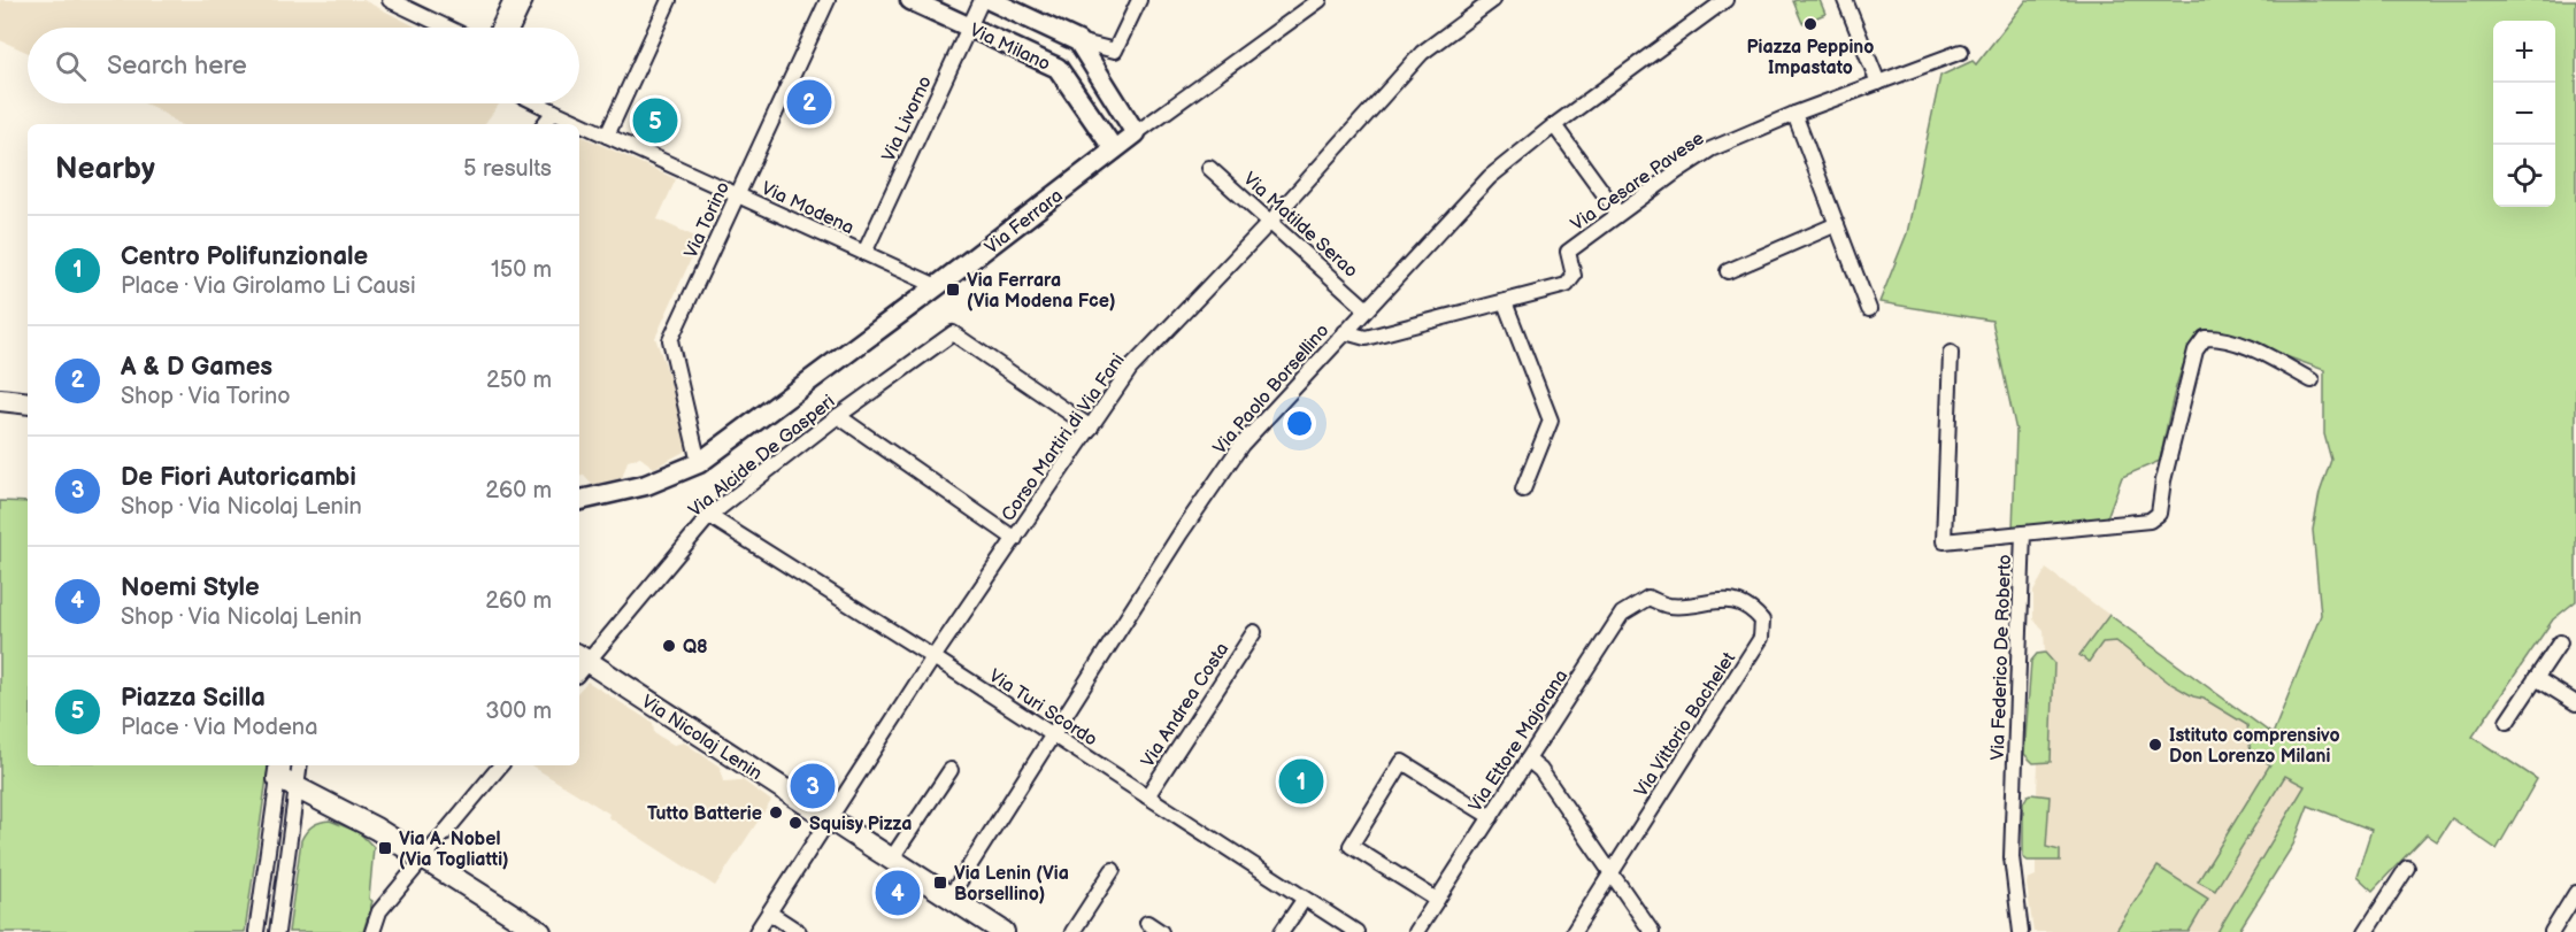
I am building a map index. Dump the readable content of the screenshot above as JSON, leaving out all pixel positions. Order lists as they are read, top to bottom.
{
  "streets": {
    "main road": ["Via Nicolaj Lenin"],
    "street": [
      "Via Milano",
      "Via Livorno",
      "Via Cesare Pavese",
      "Via Modena",
      "Via Torino",
      "Via Ferrara",
      "Via Matilde Serao",
      "Via Paolo Borsellino",
      "Corso Martiri di Via Fani",
      "Via Alcide De Gasperi",
      "Via Federico De Roberto",
      "Via Andrea Costa",
      "Via Turi Scordo",
      "Via Vittorio Bachelet",
      "Via Ettore Majorana"
    ]
  },
  "crossings": [
    ["Via Milano", "Via Livorno"],
    ["Via Milano", "Via Ferrara"],
    ["Via Livorno", "Via Modena"],
    ["Via Modena", "Via Torino"],
    ["Via Modena", "Via Ferrara"],
    ["Via Torino", "Via Ferrara"],
    ["Via Matilde Serao", "Via Paolo Borsellino"],
    ["Via Matilde Serao", "Corso Martiri di Via Fani"],
    ["Via Paolo Borsellino", "Via Turi Scordo"],
    ["Via Paolo Borsellino", "Via Nicolaj Lenin"],
    ["Corso Martiri di Via Fani", "Via Alcide De Gasperi"],
    ["Corso Martiri di Via Fani", "Via Turi Scordo"],
    ["Corso Martiri di Via Fani", "Via Nicolaj Lenin"],
    ["Via Alcide De Gasperi", "Via Turi Scordo"],
    ["Via Alcide De Gasperi", "Via Nicolaj Lenin"],
    ["Via Andrea Costa", "Via Turi Scordo"],
    ["Via Vittorio Bachelet", "Via Ettore Majorana"]
  ],
  "places": {
    "other": [
      "Piazza Peppino Impastato",
      "Q8",
      "Istituto comprensivo Don Lorenzo Milani",
      "Tutto Batterie",
      "Squisy Pizza"
    ],
    "transit": ["Via Ferrara (Via Modena Fce)", "Via A. Nobel (Via Togliatti)", "Via Lenin (Via Borsellino)"]
  },
  "page": {
    "map_buttons": ["+", "−"],
    "search": "Search here",
    "pins": [
      "2",
      "5",
      "1",
      "3",
      "4"
    ],
    "heading": ["Nearby", "5 results"],
    "list": [
      {
        "mark": "1",
        "name": "Centro Polifunzionale",
        "note": "Place · Via Girolamo Li Causi",
        "value": "150 m"
      },
      {
        "mark": "2",
        "name": "A & D Games",
        "note": "Shop · Via Torino",
        "value": "250 m"
      },
      {
        "mark": "3",
        "name": "De Fiori Autoricambi",
        "note": "Shop · Via Nicolaj Lenin",
        "value": "260 m"
      },
      {
        "mark": "4",
        "name": "Noemi Style",
        "note": "Shop · Via Nicolaj Lenin",
        "value": "260 m"
      },
      {
        "mark": "5",
        "name": "Piazza Scilla",
        "note": "Place · Via Modena",
        "value": "300 m"
      }
    ]
  }
}
